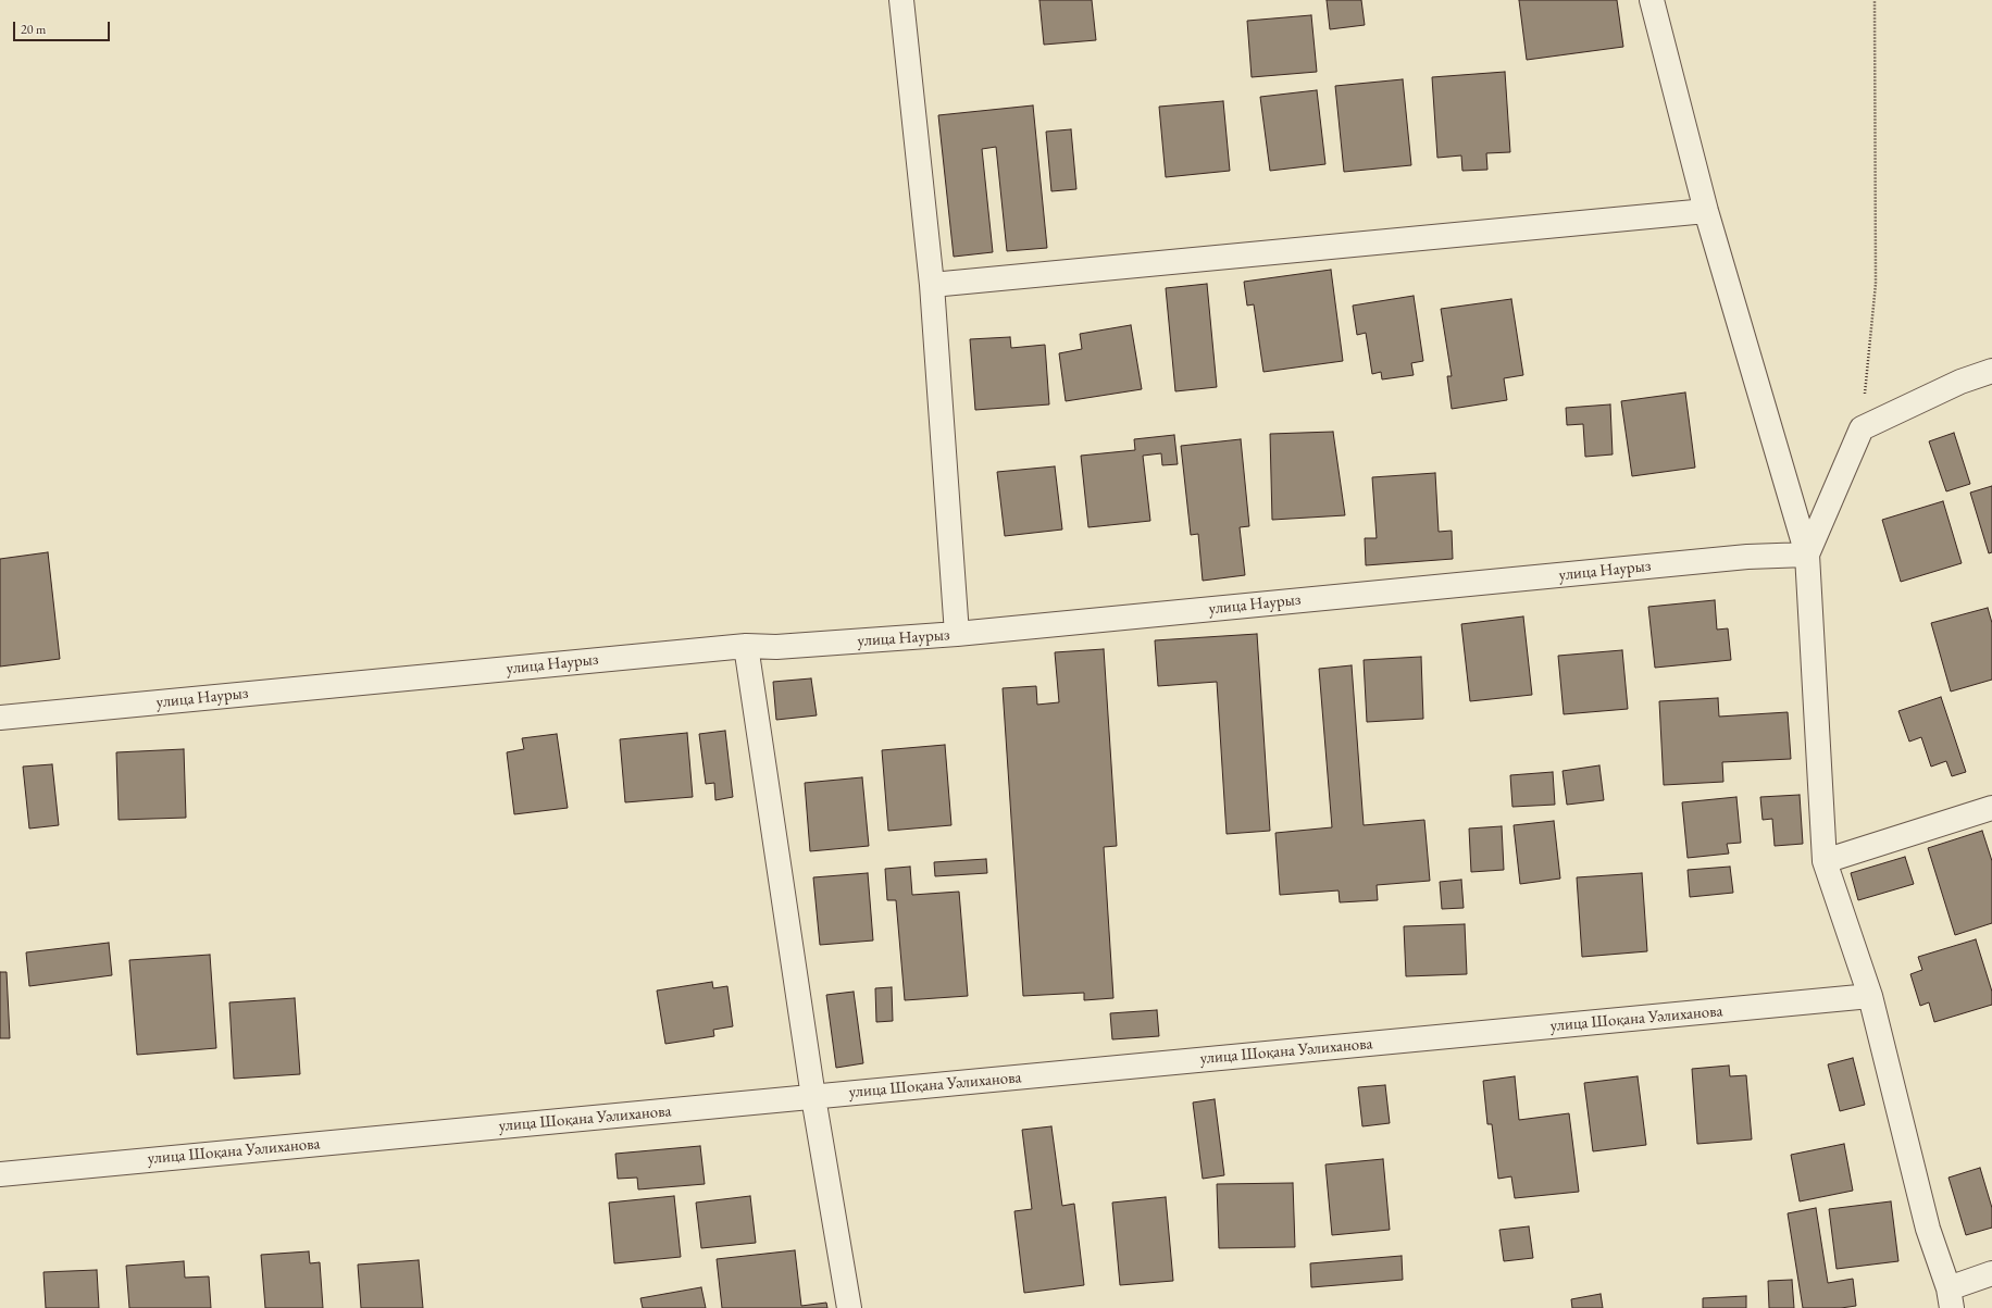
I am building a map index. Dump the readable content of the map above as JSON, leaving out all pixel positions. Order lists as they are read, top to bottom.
{
  "streets": {
    "street": ["улица Наурыз", "улица Шоқана Уәлиханова"]
  },
  "scale_bar": "20 m"
}
